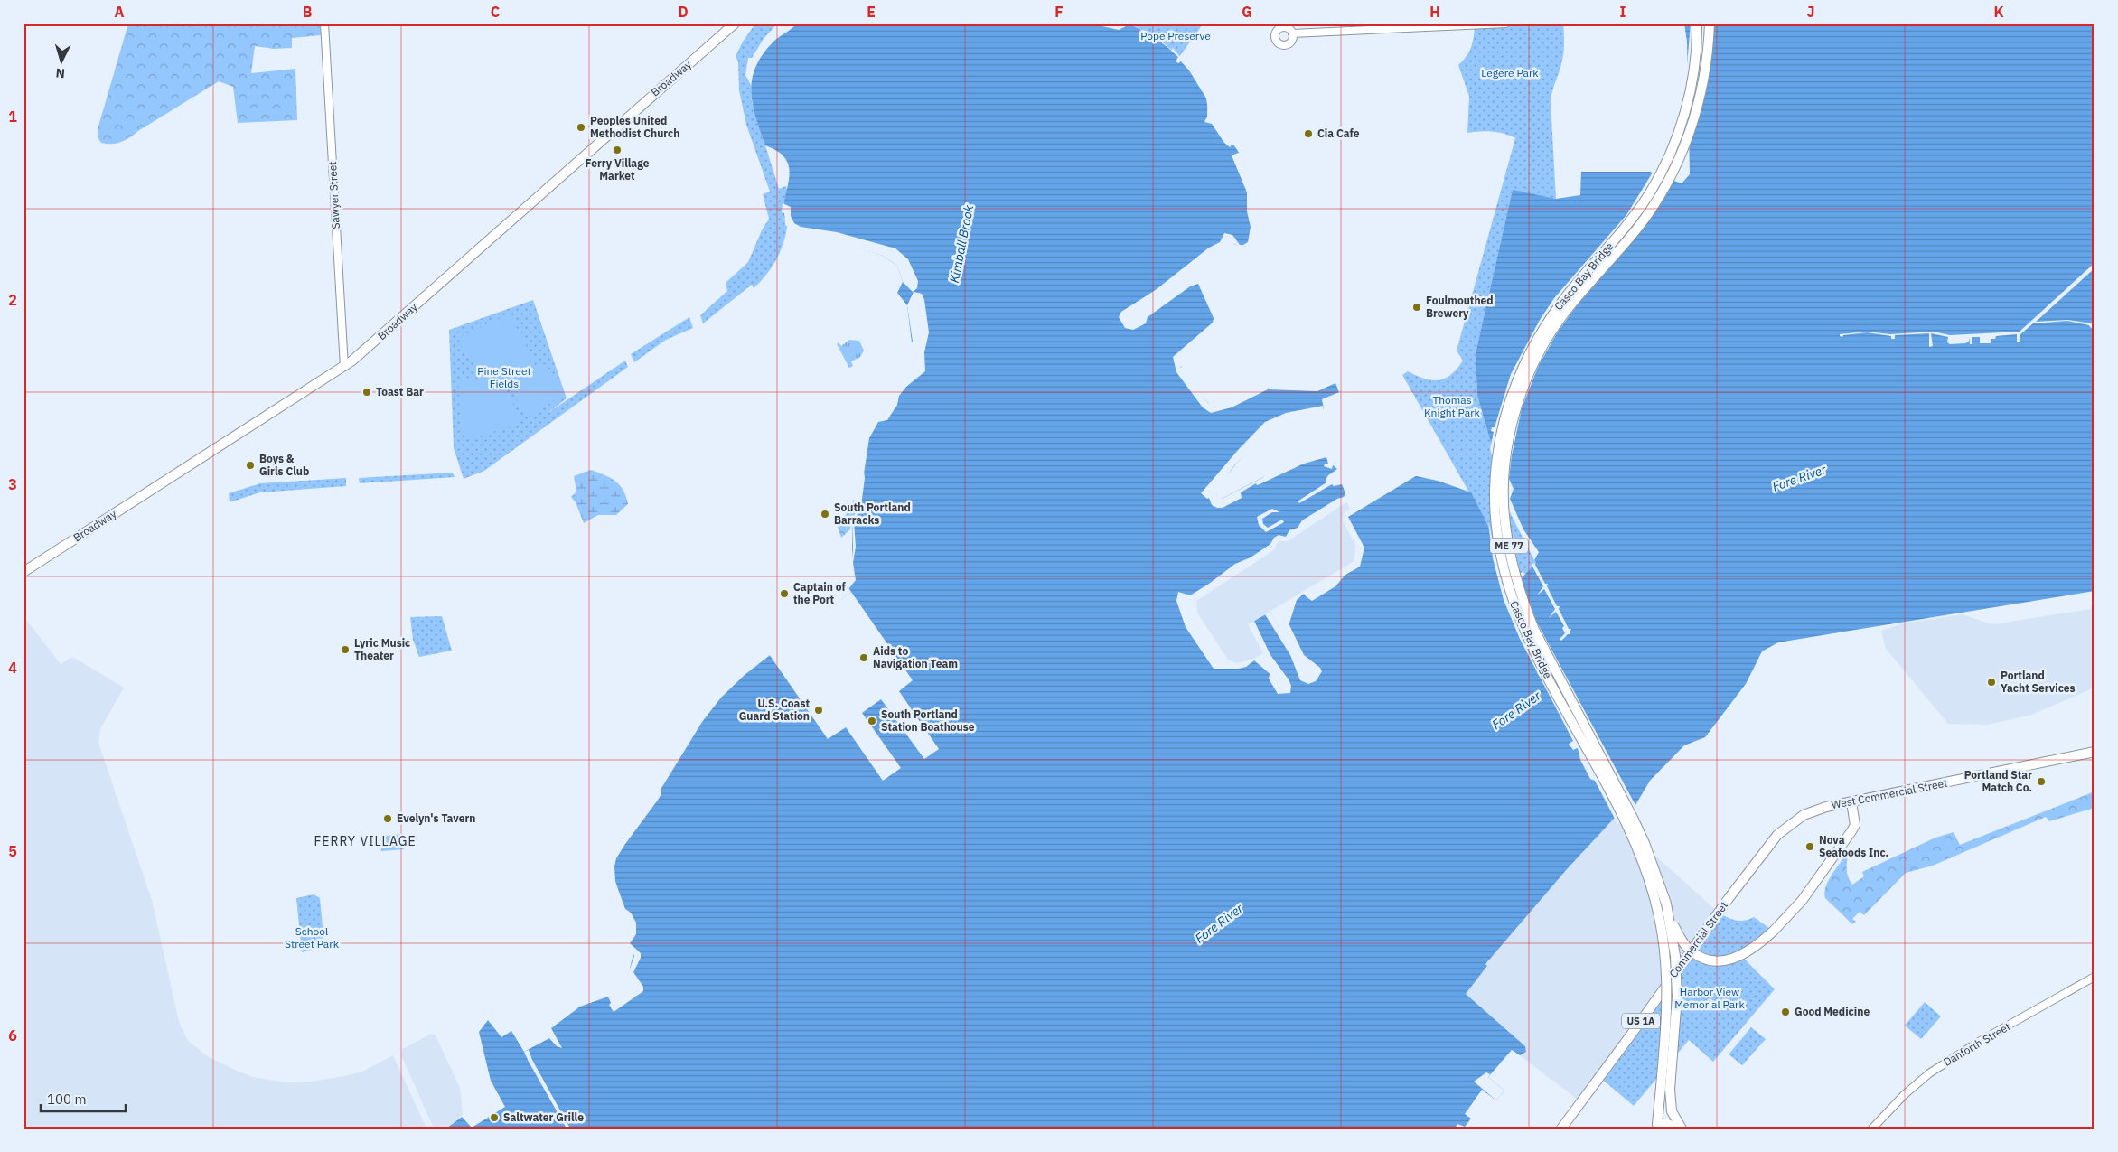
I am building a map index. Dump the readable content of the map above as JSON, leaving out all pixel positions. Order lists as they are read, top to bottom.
{
  "streets": {
    "main road": [
      "Broadway",
      "Casco Bay Bridge",
      "ME 77",
      "West Commercial Street",
      "Commercial Street",
      "US 1A"
    ],
    "street": ["Sawyer Street", "Danforth Street"]
  },
  "crossings": [
    ["Broadway", "Sawyer Street"],
    ["Casco Bay Bridge", "ME 77"],
    ["West Commercial Street", "Commercial Street"]
  ],
  "districts": ["FERRY VILLAGE"],
  "water": ["Kimball Brook", "Fore River"],
  "parks": [
    "Pope Preserve",
    "Legere Park",
    "Pine Street Fields",
    "Thomas Knight Park",
    "School Street Park",
    "Harbor View Memorial Park"
  ],
  "places": [
    "Peoples United Methodist Church",
    "Cia Cafe",
    "Ferry Village Market",
    "Foulmouthed Brewery",
    "Toast Bar",
    "Boys & Girls Club",
    "South Portland Barracks",
    "Captain of the Port",
    "Lyric Music Theater",
    "Aids to Navigation Team",
    "Portland Yacht Services",
    "U.S. Coast Guard Station",
    "South Portland Station Boathouse",
    "Portland Star Match Co.",
    "Evelyn's Tavern",
    "Nova Seafoods Inc.",
    "Good Medicine",
    "Saltwater Grille"
  ],
  "scale_bar": "100 m",
  "north": "bottom",
  "grid": {
    "columns": [
      "A",
      "B",
      "C",
      "D",
      "E",
      "F",
      "G",
      "H",
      "I",
      "J",
      "K"
    ],
    "rows": [
      "1",
      "2",
      "3",
      "4",
      "5",
      "6"
    ]
  }
}
